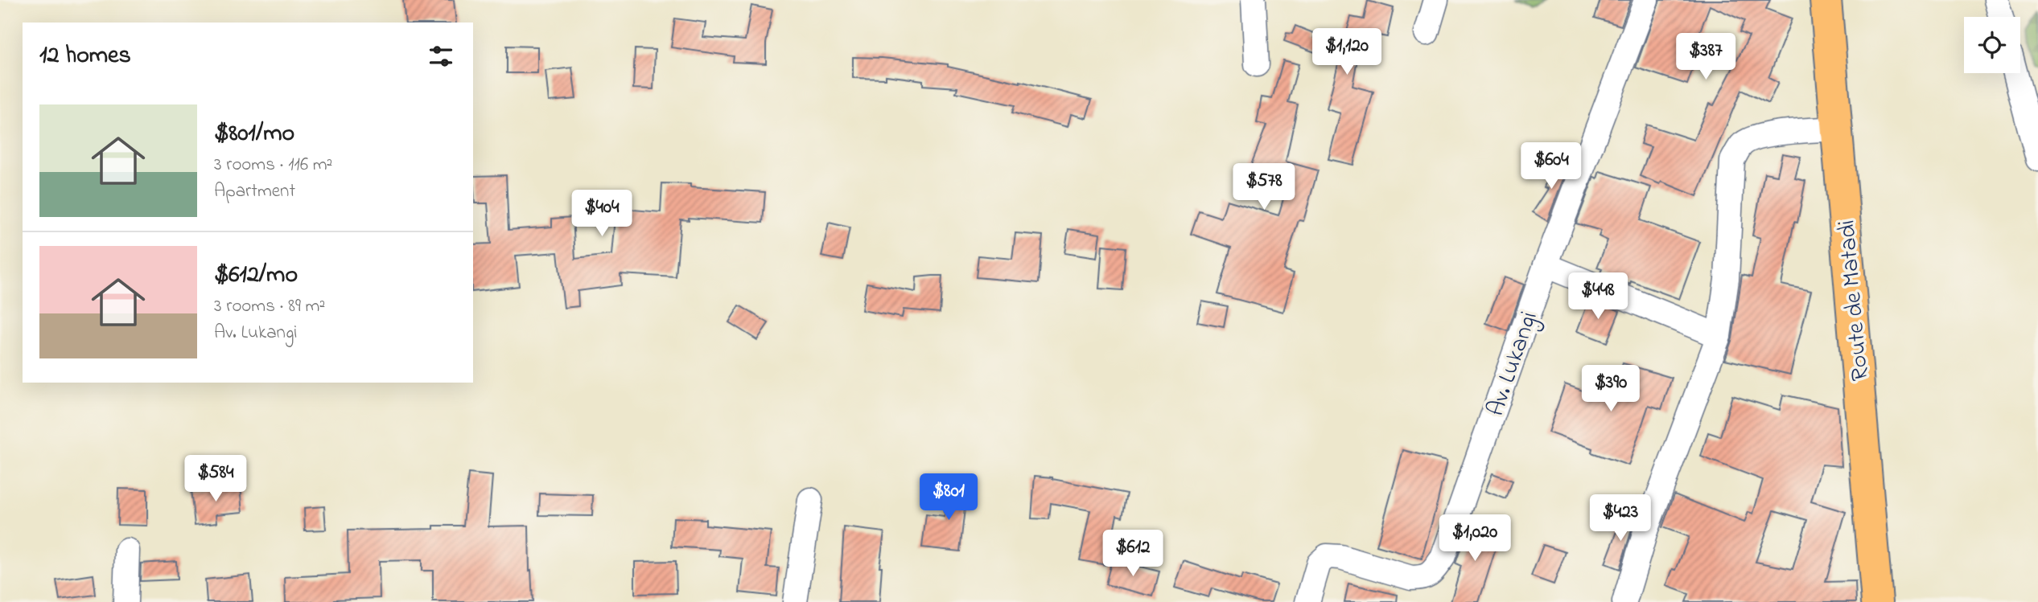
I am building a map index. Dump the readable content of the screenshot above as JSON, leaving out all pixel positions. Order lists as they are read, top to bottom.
{
  "streets": {
    "main road": ["Route de Matadi"],
    "street": ["Av. Lukangi"]
  },
  "page": {
    "heading": "12 homes",
    "price": [
      "$1,120",
      "$387",
      "$604",
      "$578",
      "$404",
      "$448",
      "$390",
      "$584",
      "$801",
      "$423",
      "$1,020",
      "$612"
    ],
    "list": [
      {
        "name": "$801/mo",
        "note": "3 rooms · 116 m² · Apartment"
      },
      {
        "name": "$612/mo",
        "note": "3 rooms · 89 m² · Av. Lukangi"
      }
    ]
  }
}
